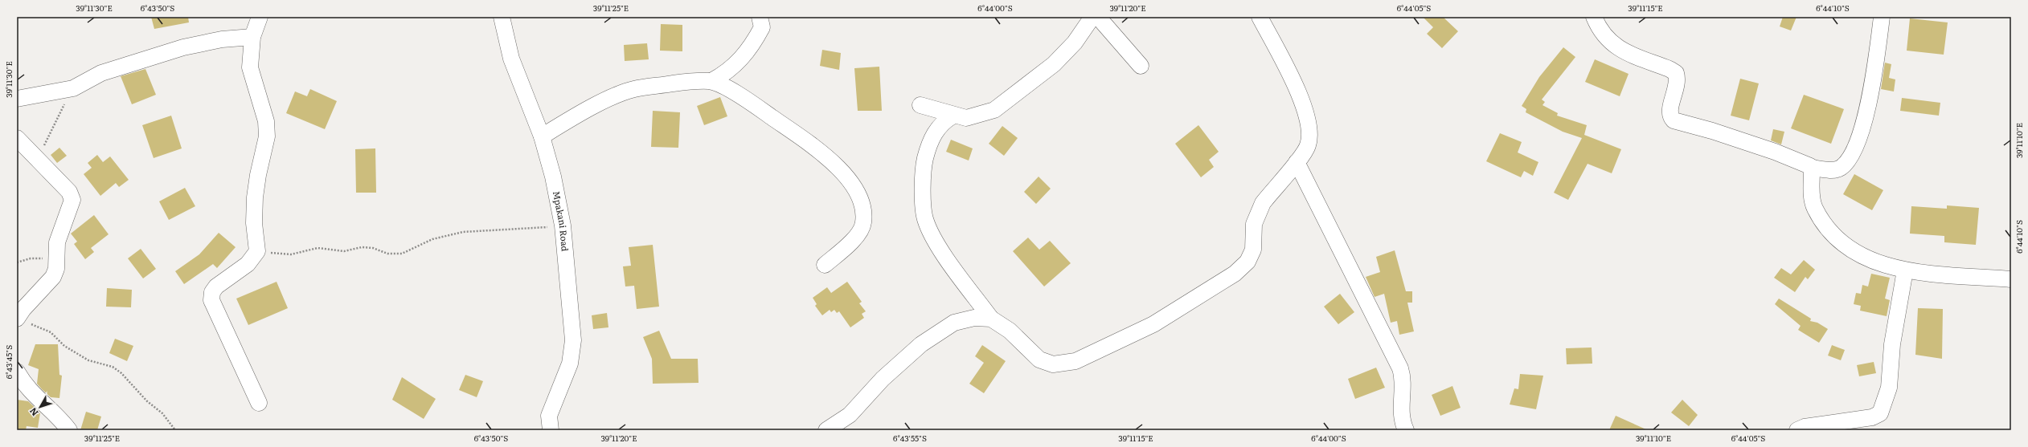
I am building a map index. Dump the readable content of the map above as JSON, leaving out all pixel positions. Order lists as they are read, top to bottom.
{
  "streets": {
    "street": ["Mpakani Road"]
  },
  "north": "bottom left",
  "coordinates": [
    "39°11'30\"E",
    "6°43'50\"S",
    "39°11'25\"E",
    "6°44'00\"S",
    "39°11'20\"E",
    "6°44'05\"S",
    "39°11'15\"E",
    "6°44'10\"S",
    "39°11'10\"E",
    "6°43'45\"S",
    "6°43'55\"S"
  ]
}
